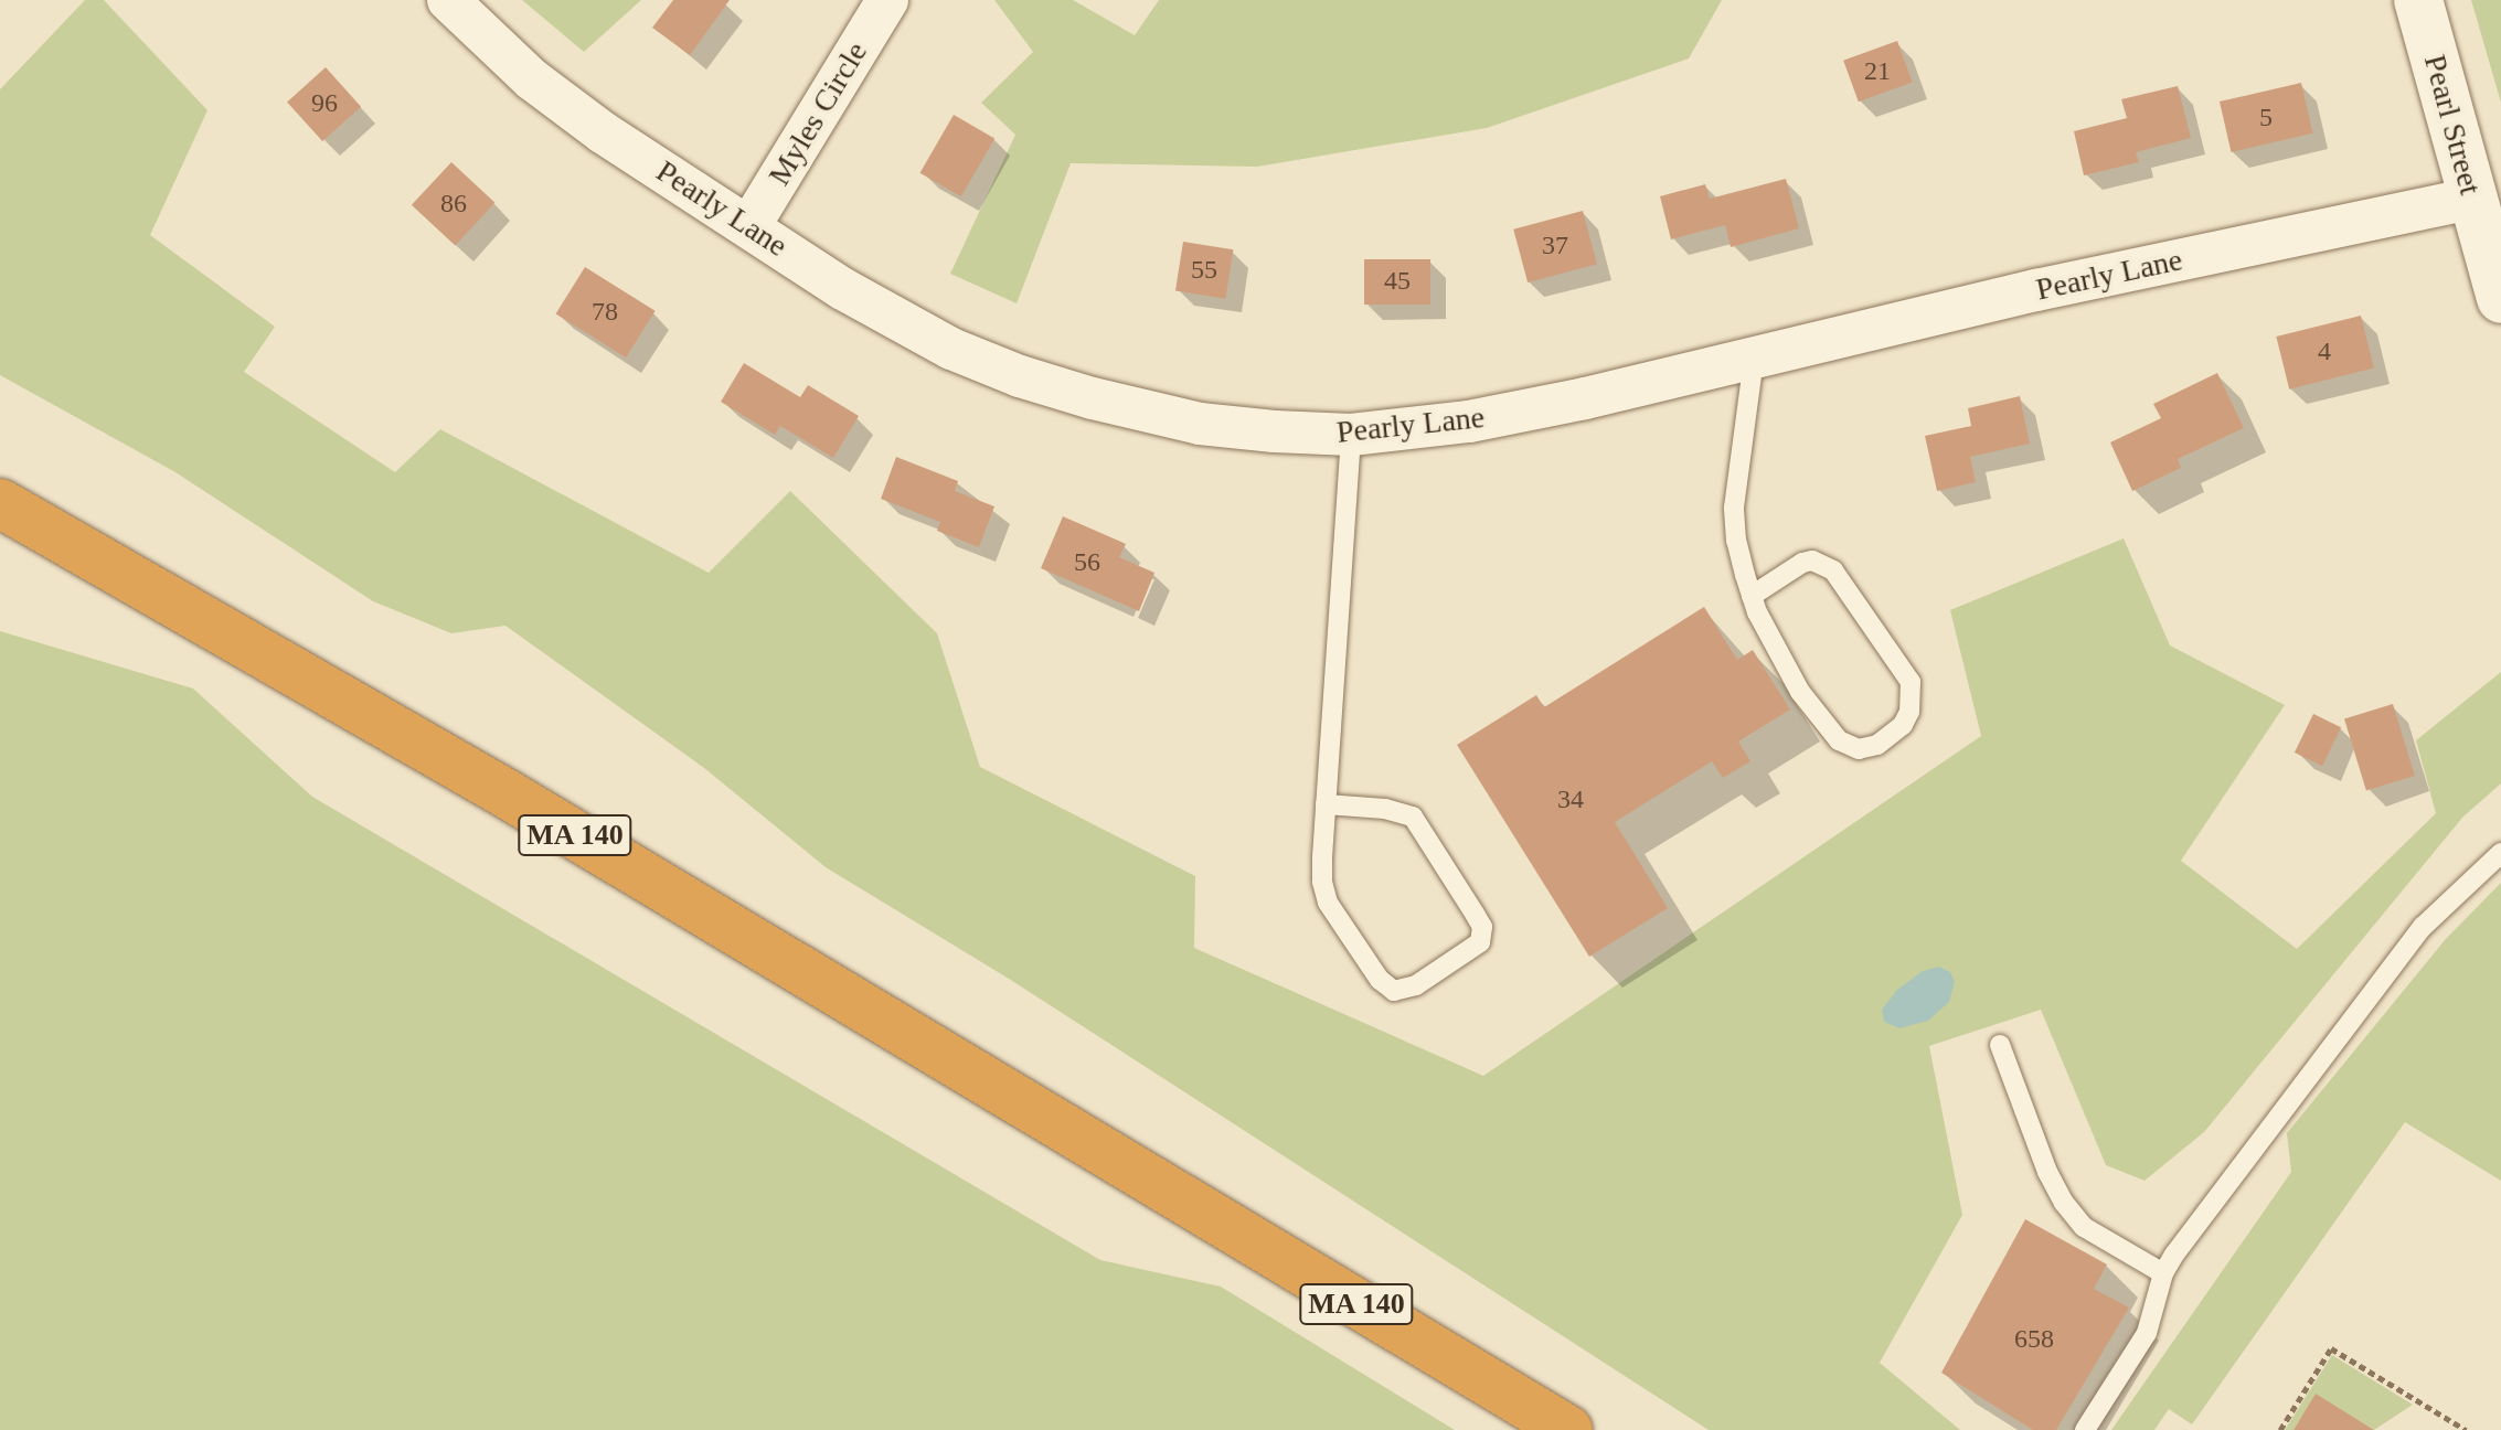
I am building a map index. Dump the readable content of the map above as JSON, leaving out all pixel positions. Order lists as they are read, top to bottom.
{
  "streets": {
    "highway": ["MA 140"],
    "main road": ["Pearl Street"],
    "street": ["Myles Circle", "Pearly Lane"]
  },
  "crossings": [
    ["Myles Circle", "Pearly Lane"],
    ["Pearl Street", "Pearly Lane"]
  ],
  "house_numbers": [
    "21",
    "96",
    "5",
    "86",
    "37",
    "55",
    "45",
    "78",
    "4",
    "56",
    "34",
    "658"
  ]
}
